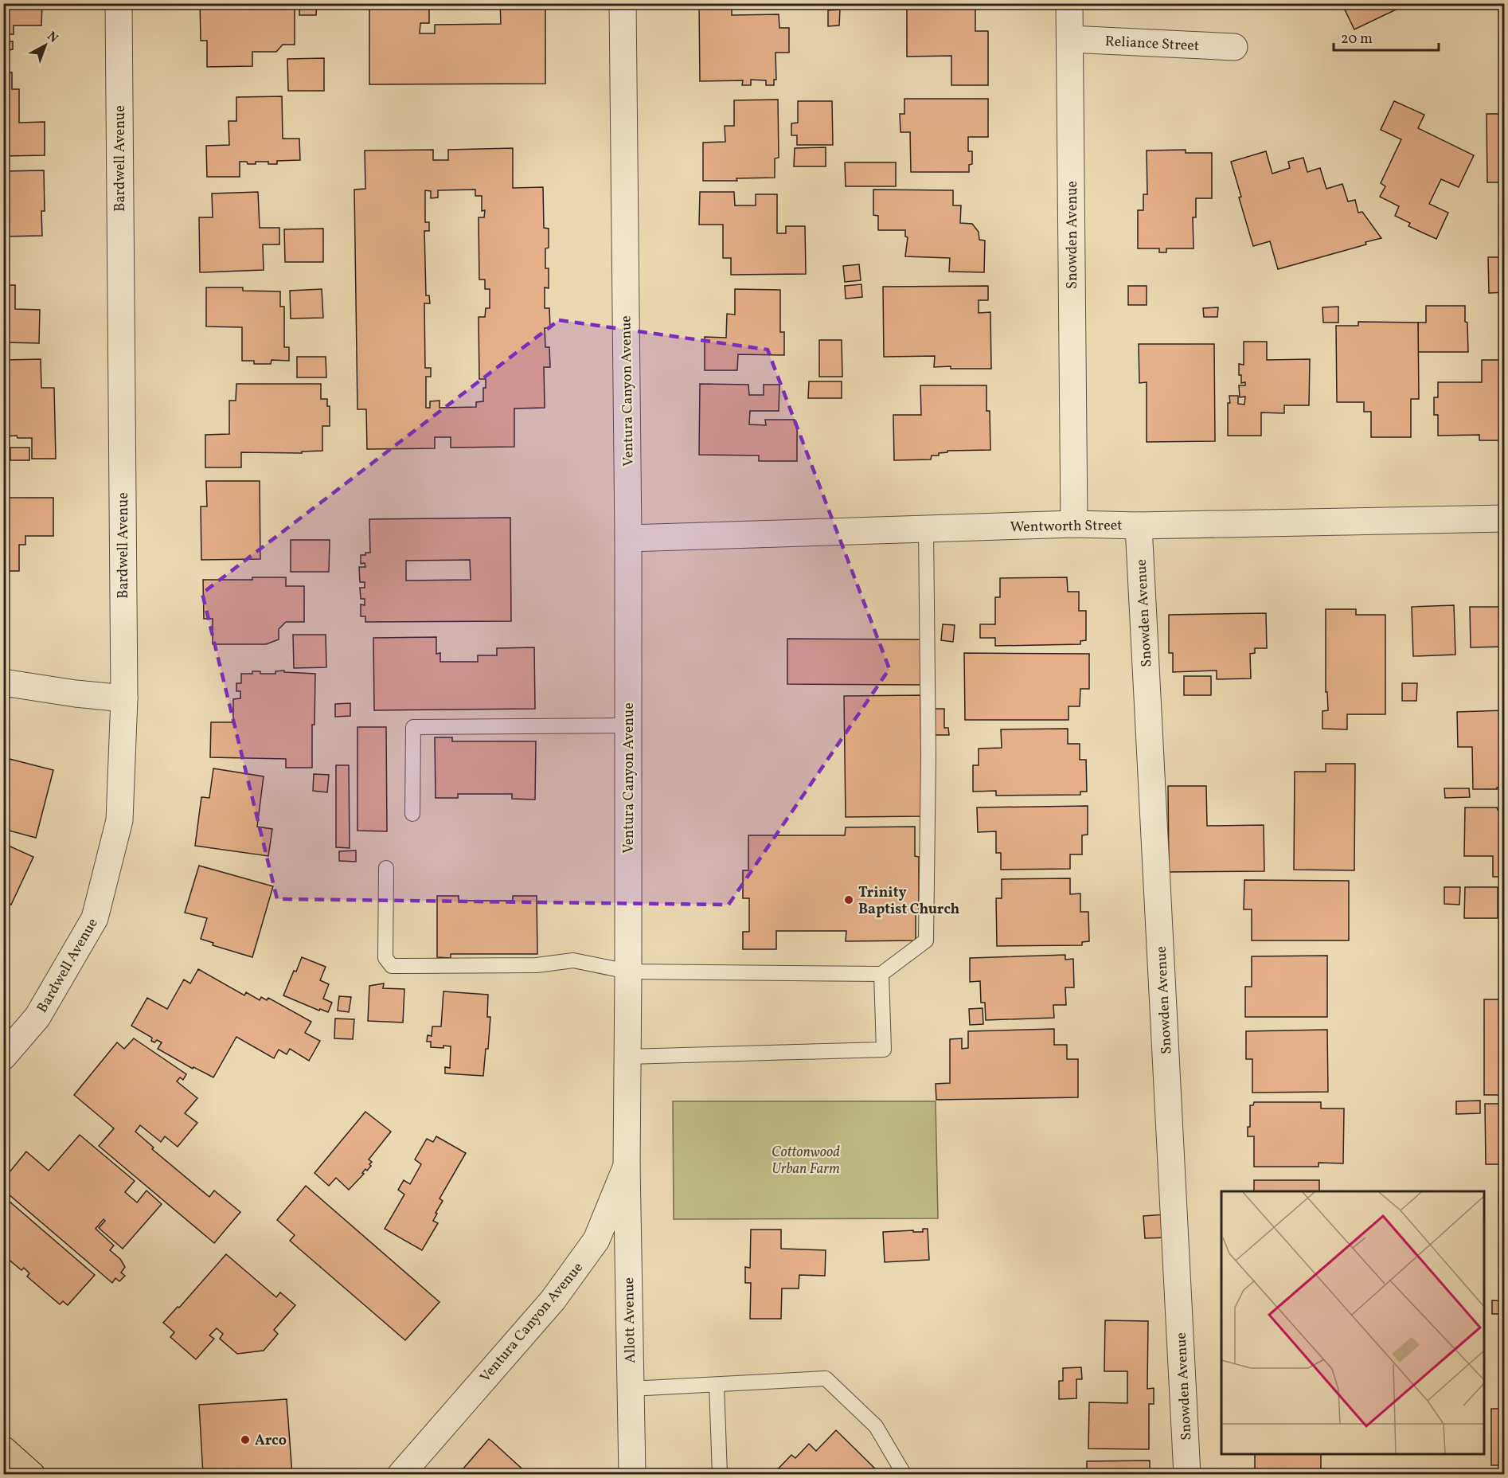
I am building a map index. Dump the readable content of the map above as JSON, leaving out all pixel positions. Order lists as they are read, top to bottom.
{
  "streets": {
    "street": [
      "Reliance Street",
      "Bardwell Avenue",
      "Snowden Avenue",
      "Ventura Canyon Avenue",
      "Wentworth Street",
      "Allott Avenue"
    ]
  },
  "crossings": [
    ["Reliance Street", "Snowden Avenue"],
    ["Snowden Avenue", "Wentworth Street"],
    ["Ventura Canyon Avenue", "Wentworth Street"],
    ["Ventura Canyon Avenue", "Allott Avenue"]
  ],
  "parks": ["Cottonwood Urban Farm"],
  "places": ["Trinity Baptist Church", "Arco"],
  "scale_bar": "20 m",
  "north": "top right"
}
